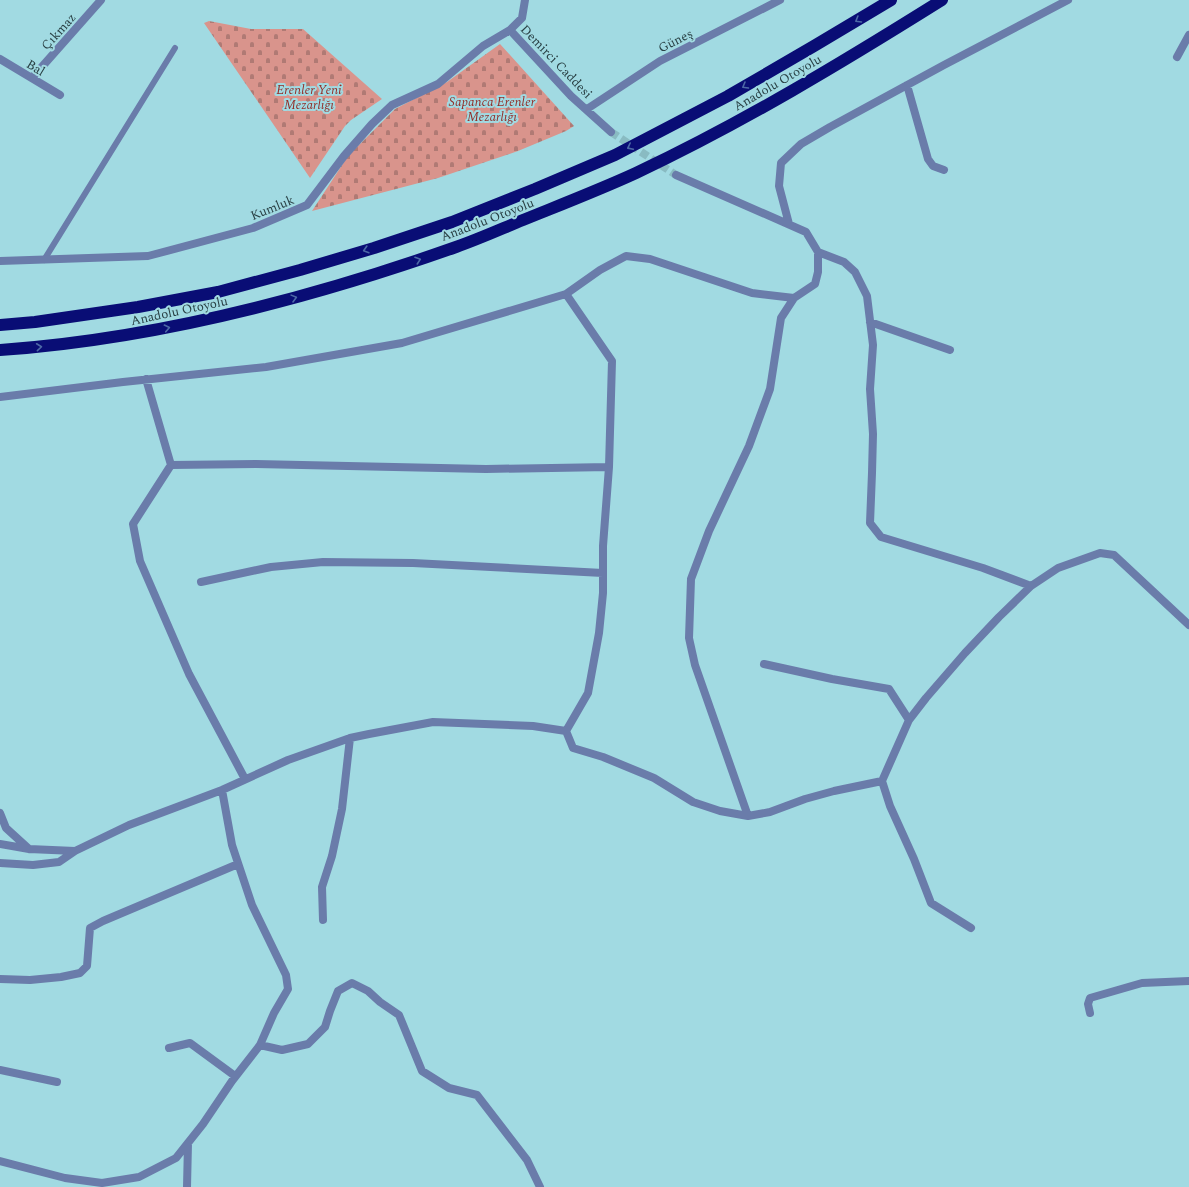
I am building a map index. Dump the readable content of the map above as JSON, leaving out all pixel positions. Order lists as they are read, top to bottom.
{
  "streets": {
    "highway": ["Anadolu Otoyolu"],
    "street": [
      "Çıkmaz",
      "Güneş",
      "Demirci Caddesi",
      "Bal",
      "Kumluk"
    ]
  },
  "crossings": [
    ["Çıkmaz", "Bal"],
    ["Güneş", "Demirci Caddesi"],
    ["Demirci Caddesi", "Kumluk"]
  ],
  "parks": ["Erenler Yeni Mezarlığı", "Sapanca Erenler Mezarlığı"]
}
